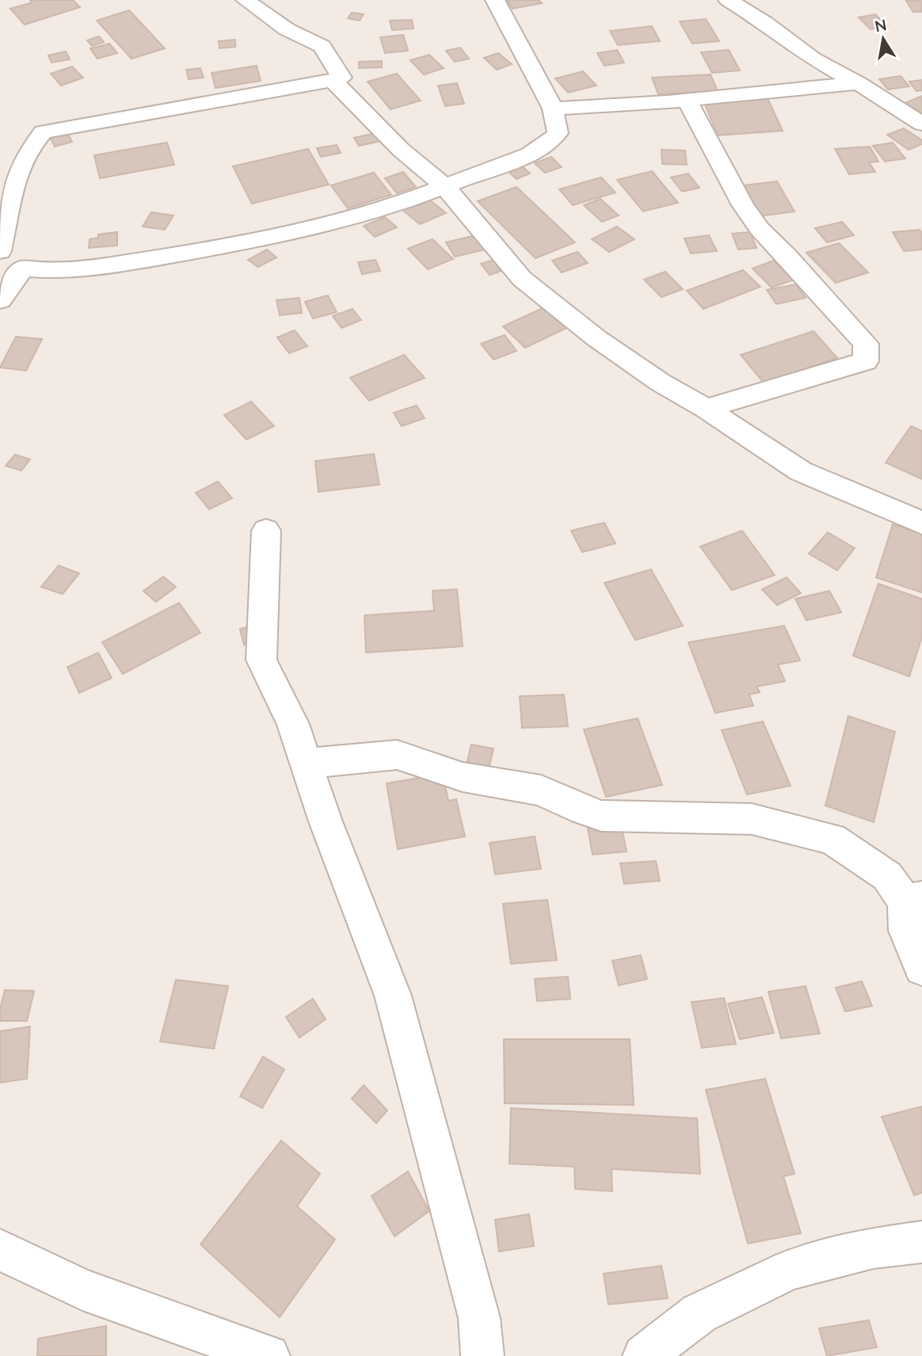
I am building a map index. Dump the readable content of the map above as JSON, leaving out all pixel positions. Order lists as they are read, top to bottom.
{
  "north": "top"
}
